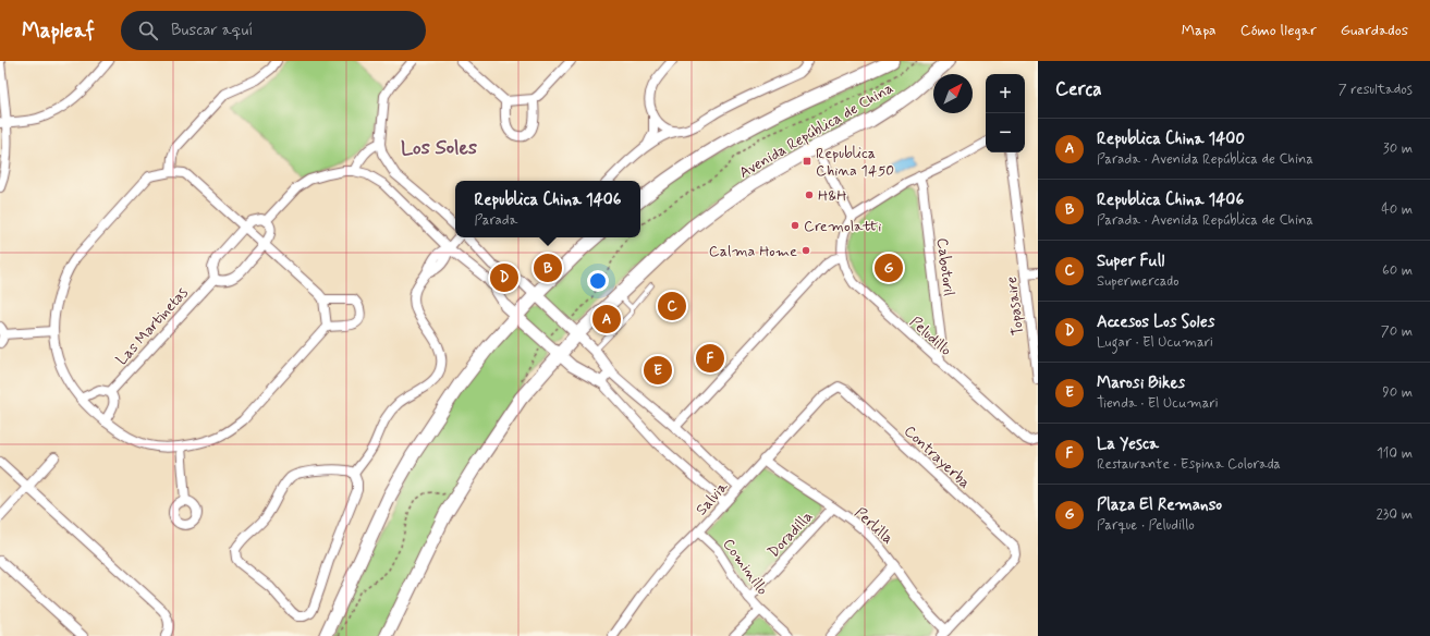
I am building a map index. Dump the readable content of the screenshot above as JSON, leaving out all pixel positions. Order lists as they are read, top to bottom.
{
  "streets": {
    "main road": ["Avenida República de China"],
    "street": [
      "Cabotoril",
      "Topasaire",
      "Las Martinetas",
      "Peludillo",
      "Contrayerba",
      "Salvia",
      "Perlilla",
      "Doradilla",
      "Cominillo"
    ]
  },
  "crossings": [
    ["Cabotoril", "Peludillo"],
    ["Contrayerba", "Salvia"],
    ["Contrayerba", "Perlilla"],
    ["Salvia", "Perlilla"],
    ["Salvia", "Cominillo"],
    ["Perlilla", "Doradilla"],
    ["Doradilla", "Cominillo"]
  ],
  "districts": ["Los Soles"],
  "places": {
    "transit": ["Republica China 1450"],
    "other": ["H&H", "Cremolatti", "Calma Home"]
  },
  "north": "top right",
  "page": {
    "header": "Mapleaf",
    "search": "Buscar aquí",
    "nav": ["Mapa", "Cómo llegar", "Guardados"],
    "heading": ["Cerca", "7 resultados"],
    "map_buttons": ["+", "−"],
    "list": [
      {
        "mark": "A",
        "name": "Republica China 1400",
        "note": "Parada · Avenida República de China",
        "value": "30 m"
      },
      {
        "mark": "B",
        "name": "Republica China 1406",
        "note": "Parada · Avenida República de China",
        "value": "40 m"
      },
      {
        "mark": "C",
        "name": "Super Full",
        "note": "Supermercado",
        "value": "60 m"
      },
      {
        "mark": "D",
        "name": "Accesos Los Soles",
        "note": "Lugar · El Ucumari",
        "value": "70 m"
      },
      {
        "mark": "E",
        "name": "Marosi Bikes",
        "note": "Tienda · El Ucumari",
        "value": "90 m"
      },
      {
        "mark": "F",
        "name": "La Yesca",
        "note": "Restaurante · Espina Colorada",
        "value": "110 m"
      },
      {
        "mark": "G",
        "name": "Plaza El Remanso",
        "note": "Parque · Peludillo",
        "value": "230 m"
      }
    ],
    "popup": ["Republica China 1406", "Parada"],
    "pins": [
      "B",
      "G",
      "D",
      "C",
      "A",
      "F",
      "E"
    ]
  }
}
